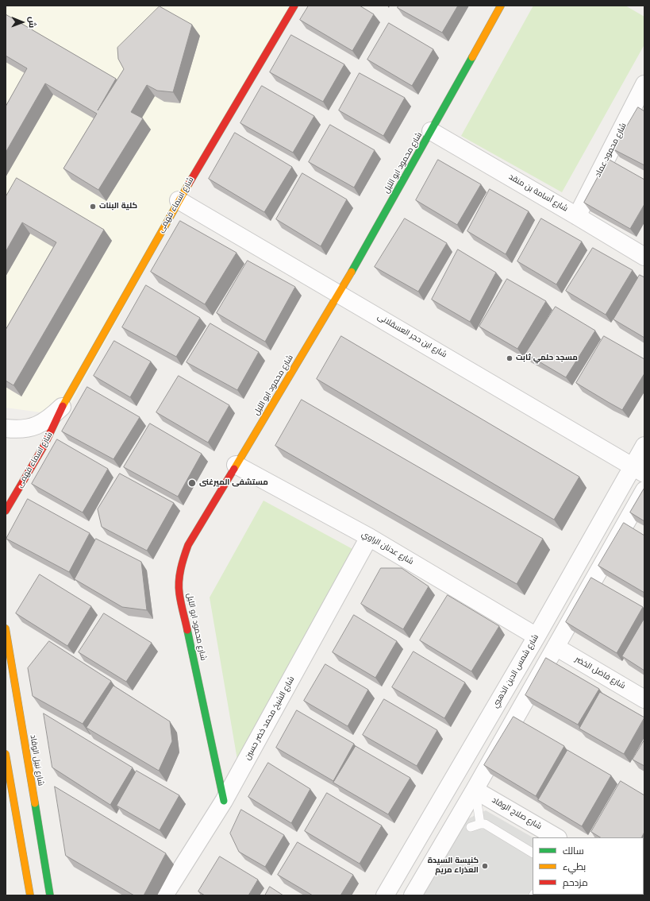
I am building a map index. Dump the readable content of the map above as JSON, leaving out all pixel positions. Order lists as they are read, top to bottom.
{
  "streets": {
    "street": [
      "شارع محمود عماد",
      "شارع محمود ابو الليل",
      "شارع أسامة بن منقد",
      "شارع اسماء فهمى",
      "شارع ابن حجر العسقلانى",
      "شارع عدنان الراوي",
      "شارع شمس الدين الذهبي",
      "شارع فاضل الخضر",
      "شارع الشيخ محمد خضر حسين",
      "شارع نبيل الوقاد",
      "شارع صلاح الوقاد"
    ]
  },
  "crossings": [
    ["شارع محمود عماد", "شارع أسامة بن منقد"],
    ["شارع محمود ابو الليل", "شارع أسامة بن منقد"],
    ["شارع محمود ابو الليل", "شارع ابن حجر العسقلانى"],
    ["شارع محمود ابو الليل", "شارع عدنان الراوي"],
    ["شارع محمود ابو الليل", "شارع الشيخ محمد خضر حسين"],
    ["شارع اسماء فهمى", "شارع ابن حجر العسقلانى"],
    ["شارع ابن حجر العسقلانى", "شارع شمس الدين الذهبي"],
    ["شارع عدنان الراوي", "شارع شمس الدين الذهبي"],
    ["شارع عدنان الراوي", "شارع الشيخ محمد خضر حسين"]
  ],
  "places": [
    "كلية البنات",
    "مسجد حلمي ثابت",
    "مستشفى الميرغنى",
    "كنيسة السيدة العذراء مريم"
  ],
  "legend": ["سالك", "بطيء", "مزدحم"],
  "north": "right"
}
